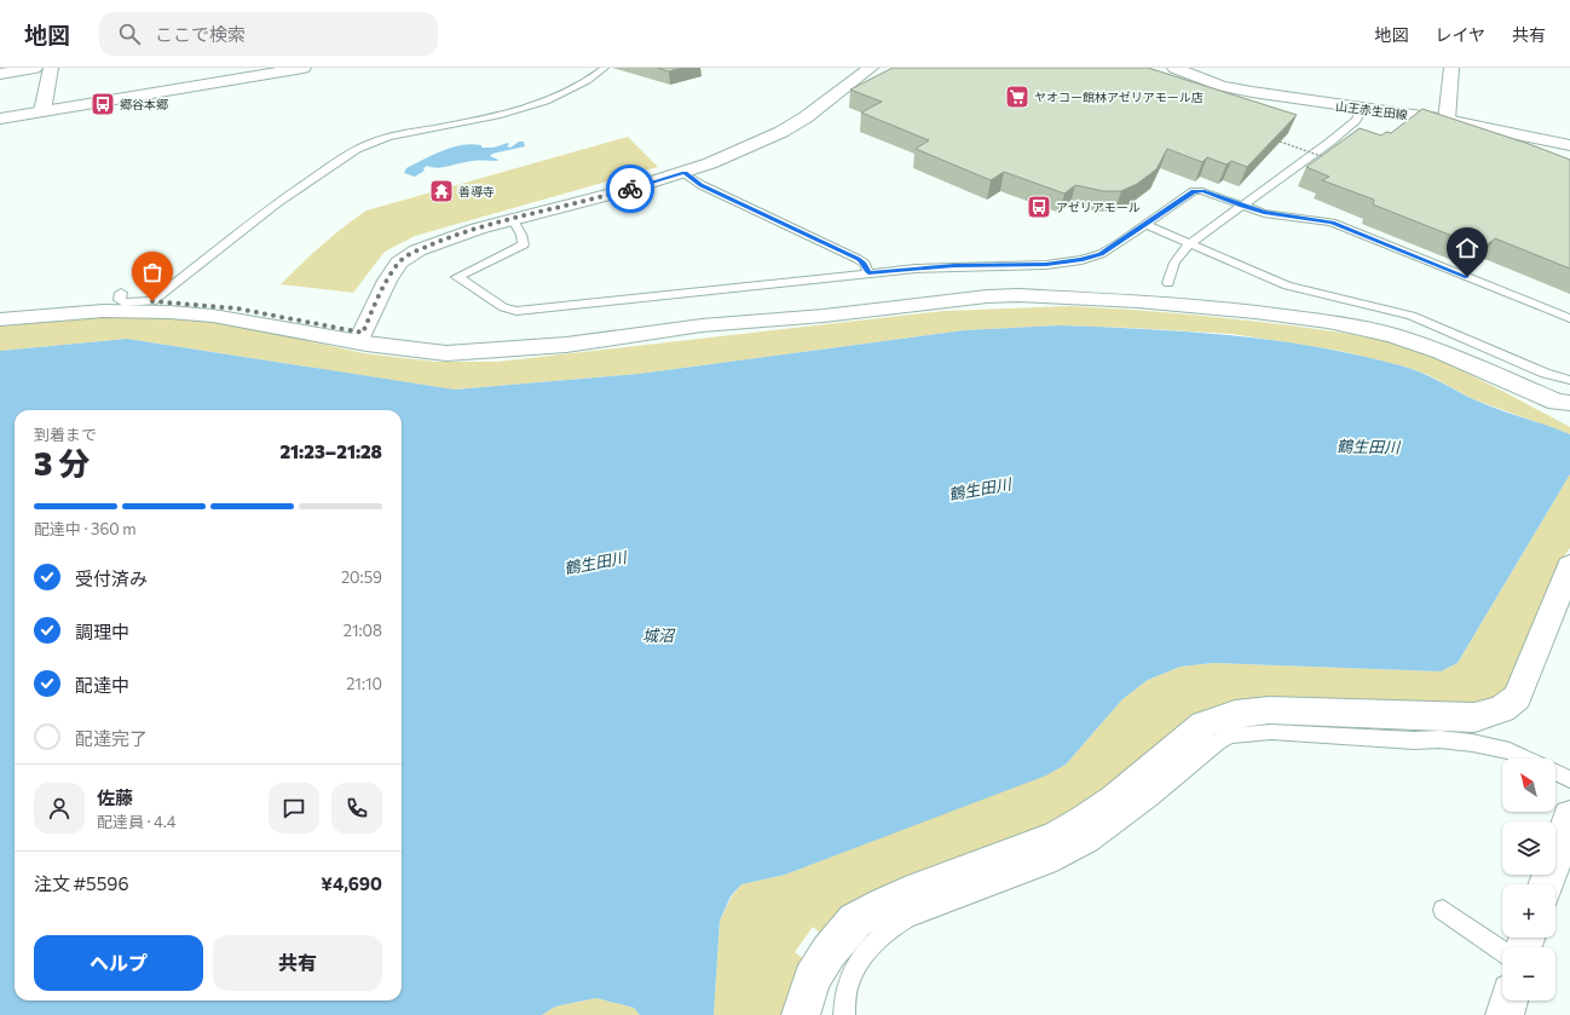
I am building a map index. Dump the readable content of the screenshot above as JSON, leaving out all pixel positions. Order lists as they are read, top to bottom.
{
  "streets": {
    "street": ["山王赤生田線"]
  },
  "water": ["鶴生田川", "城沼"],
  "places": {
    "supermarket": ["ヤオコー館林アゼリアモール店"],
    "bus stop": ["郷谷本郷", "アゼリアモール"],
    "temple": ["善導寺"]
  },
  "north": "top left",
  "page": {
    "header": "地図",
    "search": "ここで検索",
    "nav": ["地図", "レイヤ", "共有"],
    "heading": ["3 分", "到着まで", "21:23–21:28"],
    "panel": [
      "佐藤",
      "配達員 · 4.4",
      "注文 #5596",
      "¥4,690"
    ],
    "bar": "配達中 · 360 m",
    "list": [
      ["受付済み", "20:59"],
      ["調理中", "21:08"],
      ["配達中", "21:10"],
      "配達完了"
    ],
    "map_buttons": ["+", "−"],
    "buttons": ["ヘルプ", "共有"]
  }
}
